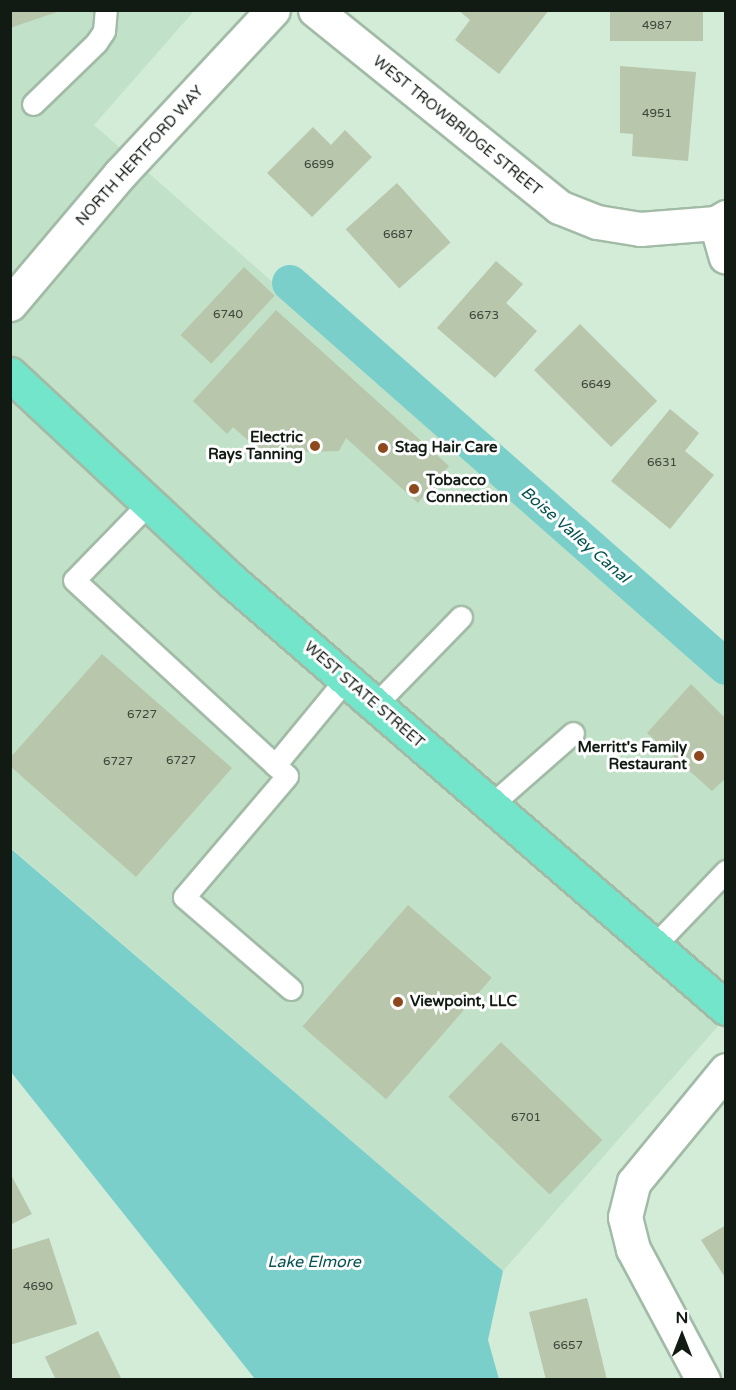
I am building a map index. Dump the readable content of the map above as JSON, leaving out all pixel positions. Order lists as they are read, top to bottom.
{
  "streets": {
    "main road": ["WEST STATE STREET"],
    "street": ["WEST TROWBRIDGE STREET", "NORTH HERTFORD WAY"]
  },
  "water": ["Boise Valley Canal", "Lake Elmore"],
  "places": [
    "Electric Rays Tanning",
    "Stag Hair Care",
    "Tobacco Connection",
    "Merritt's Family Restaurant",
    "Viewpoint, LLC"
  ],
  "house_numbers": [
    "4987",
    "4951",
    "6699",
    "6687",
    "6740",
    "6673",
    "6649",
    "6631",
    "6727",
    "6727",
    "6727",
    "6701",
    "4690",
    "6657"
  ],
  "north": "top"
}
